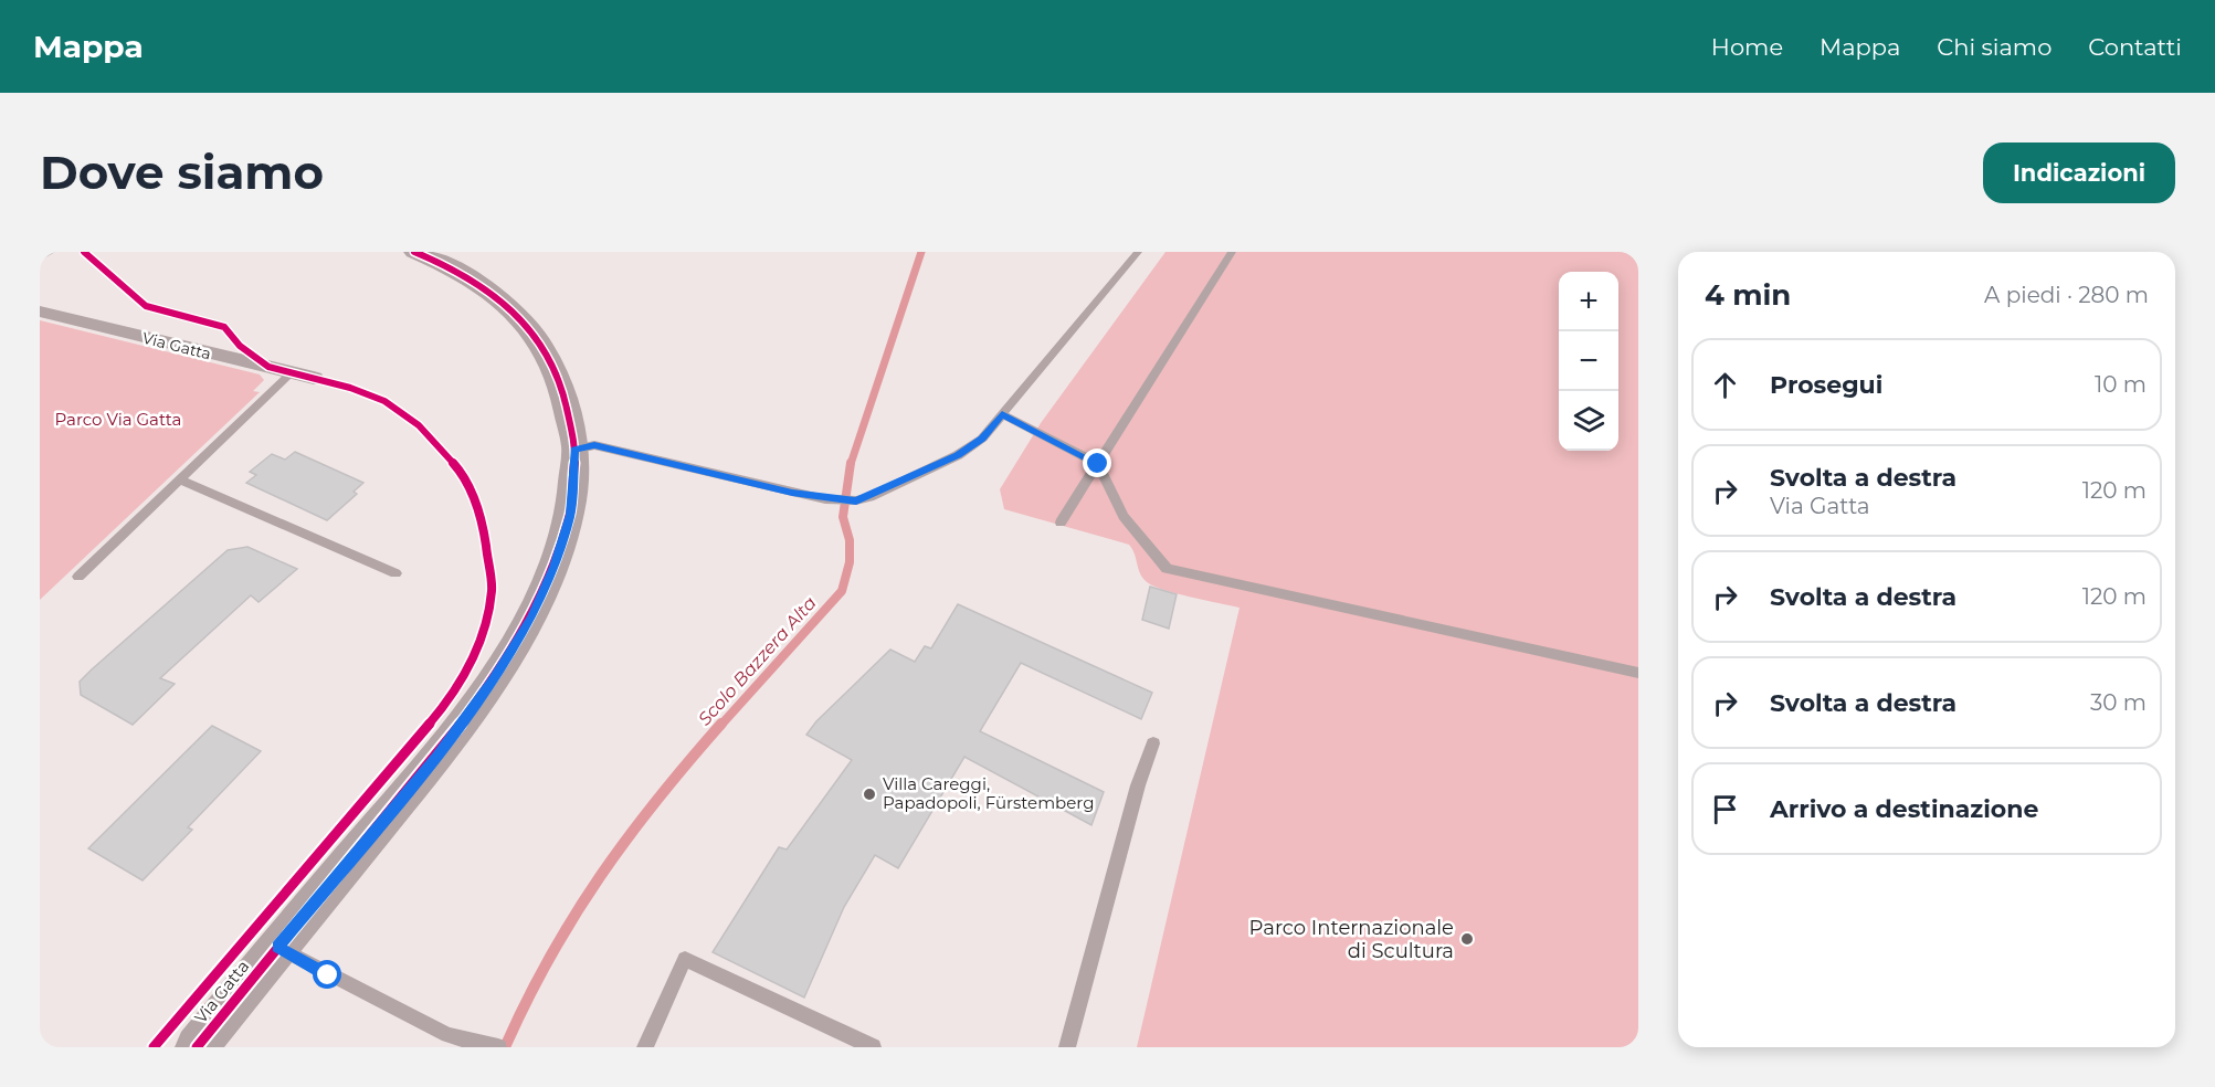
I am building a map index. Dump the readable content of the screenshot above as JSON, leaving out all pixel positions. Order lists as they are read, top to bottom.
{
  "streets": {
    "street": ["Via Gatta"]
  },
  "water": ["Scolo Bazzera Alta"],
  "parks": ["Parco Via Gatta"],
  "places": ["Villa Careggi, Papadopoli, Fürstemberg", "Parco Internazionale di Scultura"],
  "page": {
    "header": "Mappa",
    "nav": [
      "Home",
      "Mappa",
      "Chi siamo",
      "Contatti"
    ],
    "buttons": "Indicazioni",
    "title": "Dove siamo",
    "heading": ["4 min", "A piedi · 280 m"],
    "map_buttons": ["+", "−"],
    "list": [
      ["Prosegui", "10 m"],
      ["Svolta a destra", "Via Gatta", "120 m"],
      ["Svolta a destra", "120 m"],
      ["Svolta a destra", "30 m"],
      "Arrivo a destinazione"
    ]
  }
}
